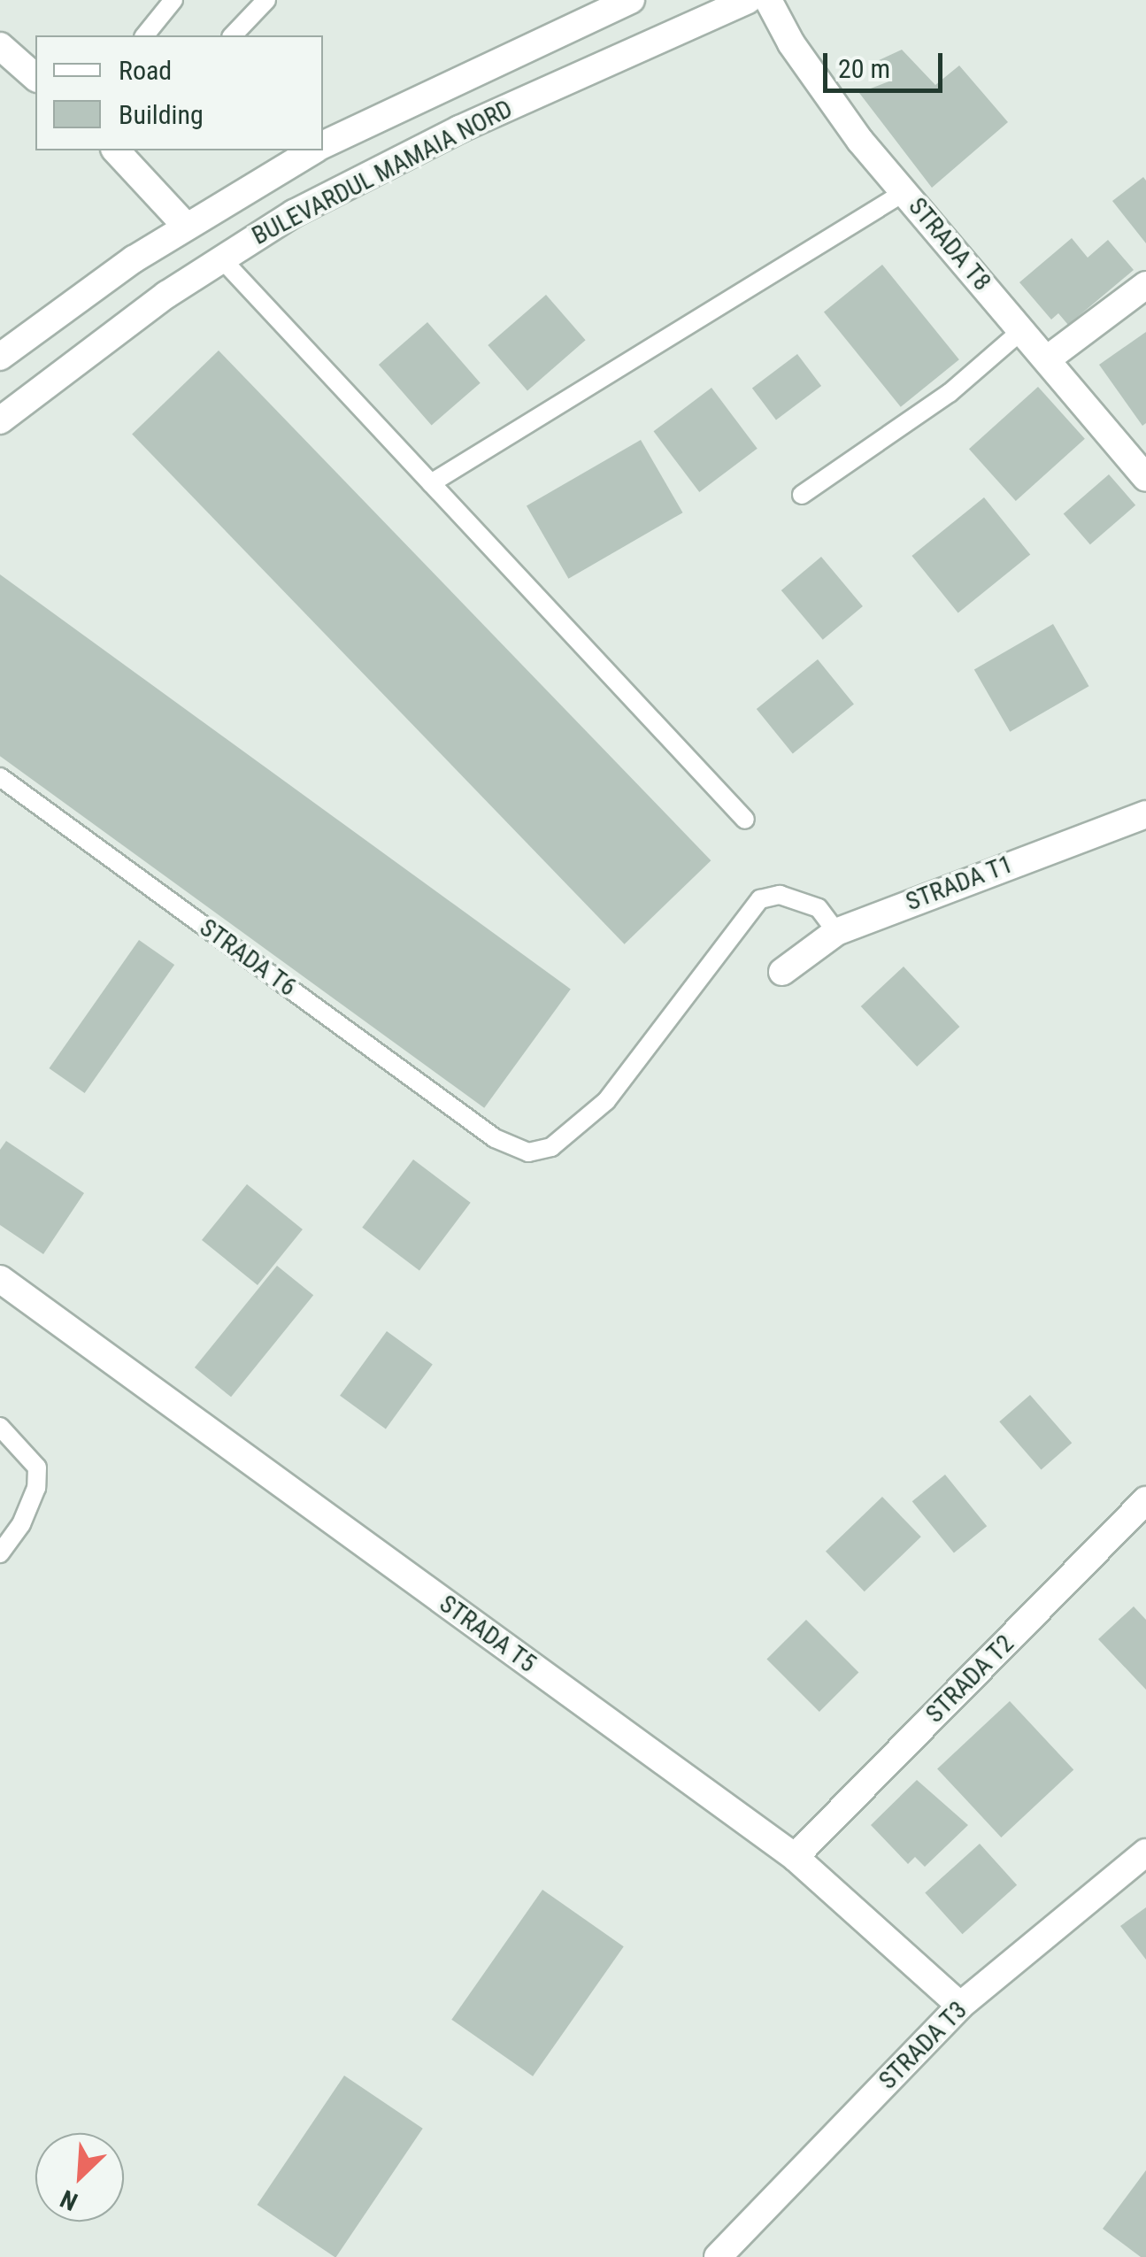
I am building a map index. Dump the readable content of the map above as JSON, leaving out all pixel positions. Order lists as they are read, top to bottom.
{
  "streets": {
    "street": [
      "BULEVARDUL MAMAIA NORD",
      "STRADA T8",
      "STRADA T1",
      "STRADA T5",
      "STRADA T2",
      "STRADA T3"
    ],
    "lane": ["STRADA T6"]
  },
  "crossings": [
    ["STRADA T1", "STRADA T6"],
    ["STRADA T5", "STRADA T2"],
    ["STRADA T5", "STRADA T3"]
  ],
  "legend": ["Road", "Building"],
  "scale_bar": "20 m",
  "north": "bottom left"
}
